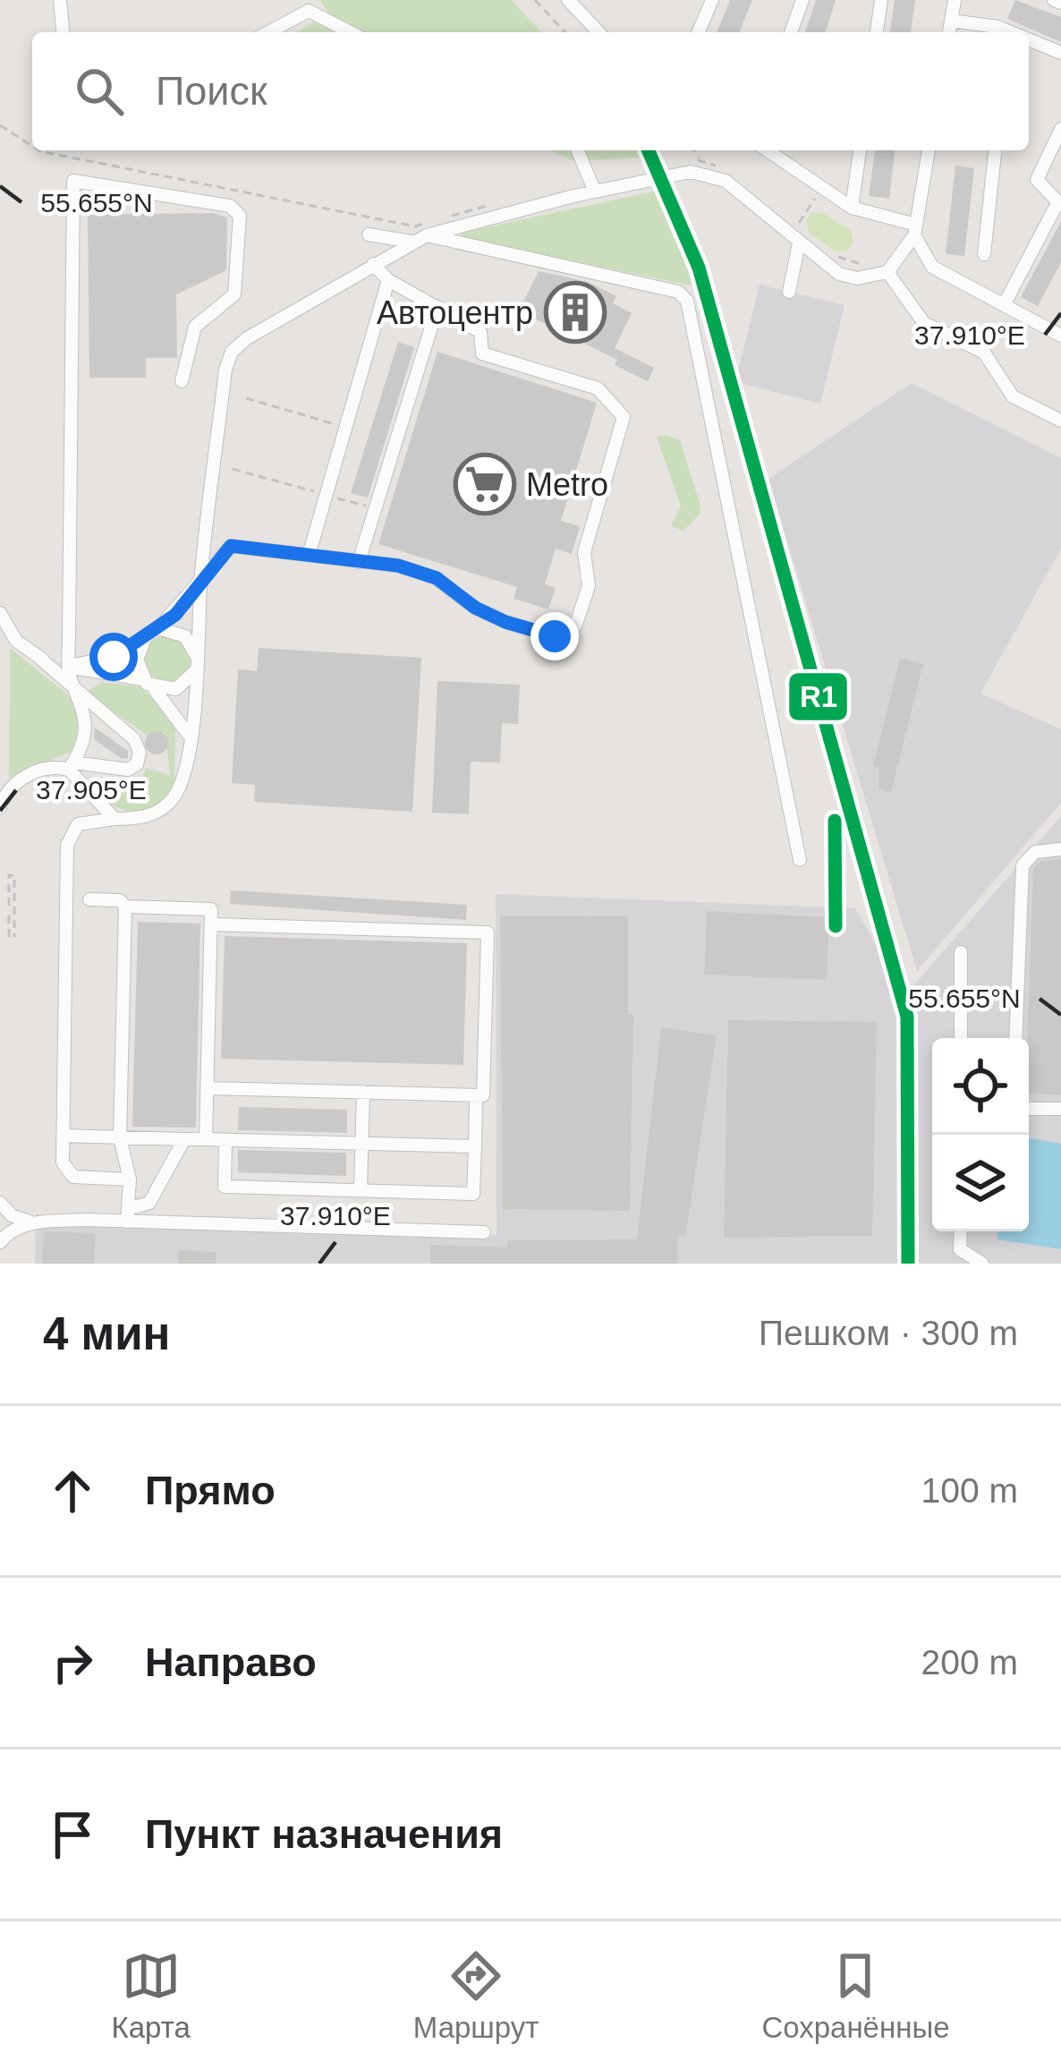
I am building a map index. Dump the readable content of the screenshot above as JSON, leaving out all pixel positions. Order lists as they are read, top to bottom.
{
  "places": {
    "building": ["Автоцентр"],
    "supermarket": ["Metro"]
  },
  "lines": ["transit line R1"],
  "page": {
    "search": "Поиск",
    "heading": ["4 мин", "Пешком · 300 m"],
    "list": [
      ["Прямо", "100 m"],
      ["Направо", "200 m"],
      "Пункт назначения"
    ],
    "nav": ["Карта", "Маршрут", "Сохранённые"]
  },
  "coordinates": ["55.655°N", "37.910°E", "37.905°E"]
}
